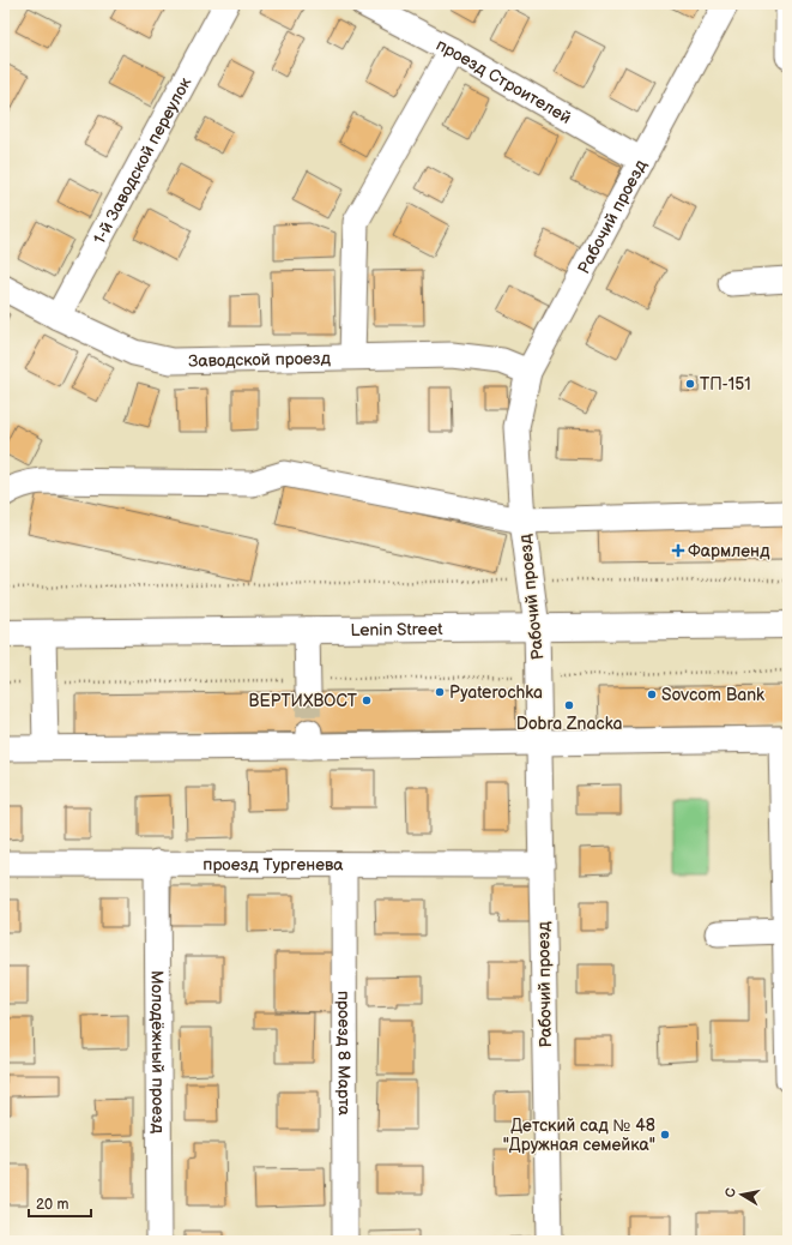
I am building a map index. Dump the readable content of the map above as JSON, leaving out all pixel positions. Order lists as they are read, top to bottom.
{
  "streets": {
    "main road": ["Lenin Street"],
    "street": [
      "проезд Строителей",
      "1-й Заводской переулок",
      "Рабочий проезд",
      "Заводской проезд",
      "проезд Тургенева",
      "Молодёжный проезд",
      "проезд 8 Марта"
    ]
  },
  "crossings": [
    ["проезд Строителей", "Рабочий проезд"],
    ["1-й Заводской переулок", "Заводской проезд"],
    ["Рабочий проезд", "Заводской проезд"],
    ["Рабочий проезд", "Lenin Street"],
    ["Рабочий проезд", "проезд Тургенева"],
    ["проезд Тургенева", "Молодёжный проезд"],
    ["проезд Тургенева", "проезд 8 Марта"]
  ],
  "places": {
    "other": [
      "ТП-151",
      "Pyaterochka",
      "Sovcom Bank",
      "ВЕРТИХВОСТ",
      "Dobra Znacka",
      "Детский сад № 48 \"Дружная семейка\""
    ],
    "health": ["Фармленд"]
  },
  "scale_bar": "20 m",
  "north": "left"
}
